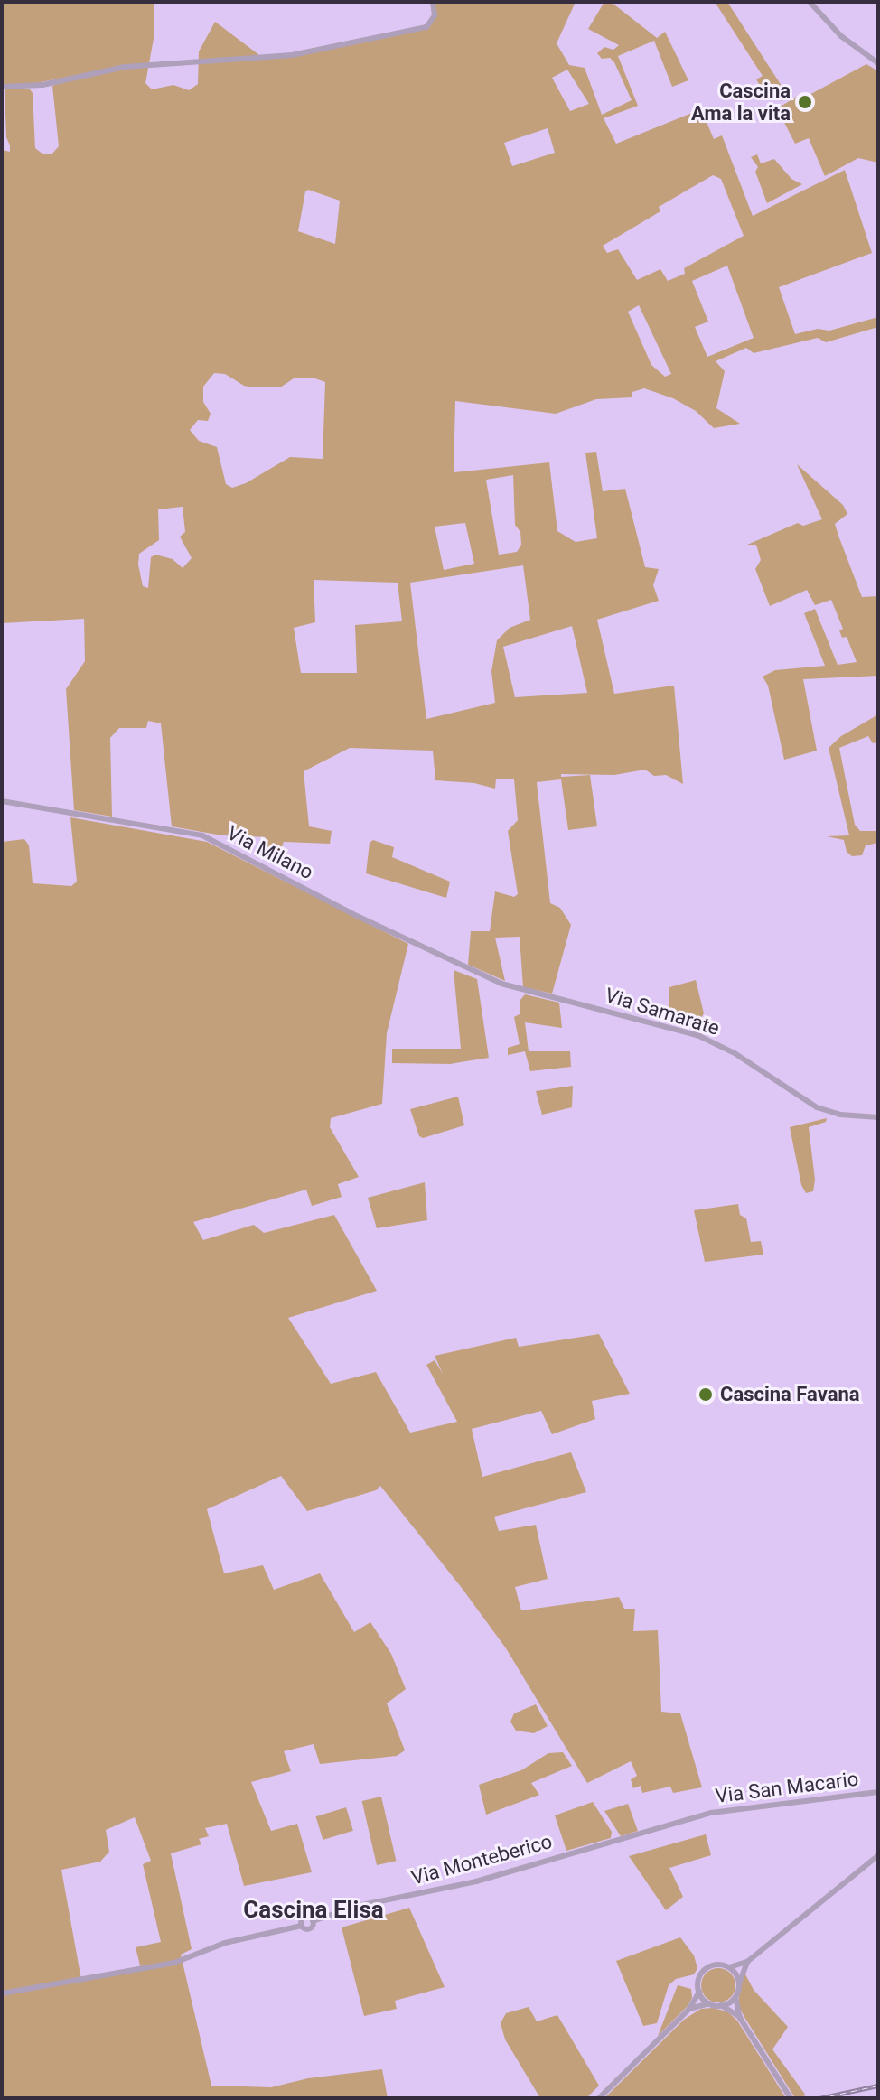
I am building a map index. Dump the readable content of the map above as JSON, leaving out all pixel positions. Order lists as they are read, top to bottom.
{
  "streets": {
    "street": [
      "Via Milano",
      "Via Samarate",
      "Via San Macario",
      "Via Monteberico"
    ]
  },
  "crossings": [
    ["Via Milano", "Via Samarate"],
    ["Via San Macario", "Via Monteberico"]
  ],
  "districts": ["Cascina Elisa"],
  "places": ["Cascina Ama la vita", "Cascina Favana"]
}
